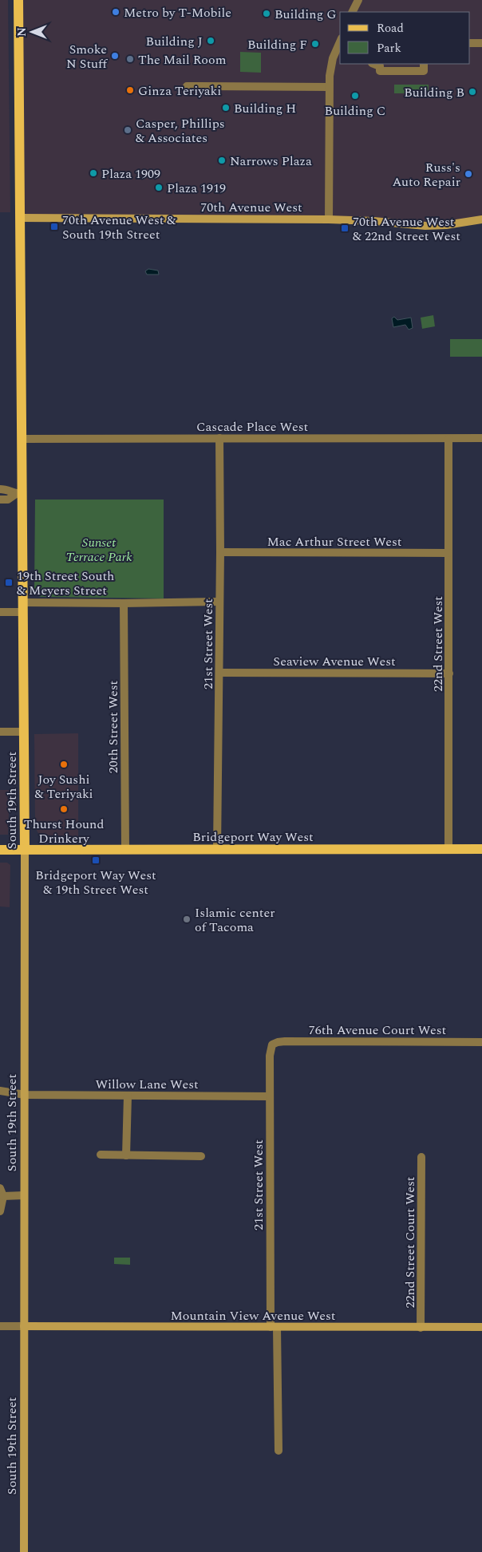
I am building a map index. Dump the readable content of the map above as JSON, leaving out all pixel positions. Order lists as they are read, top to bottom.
{
  "streets": {
    "main road": ["South 19th Street", "Bridgeport Way West"],
    "street": [
      "70th Avenue West",
      "Cascade Place West",
      "Mac Arthur Street West",
      "21st Street West",
      "22nd Street West",
      "Seaview Avenue West",
      "20th Street West",
      "76th Avenue Court West",
      "Willow Lane West",
      "22nd Street Court West",
      "Mountain View Avenue West"
    ]
  },
  "crossings": [
    ["70th Avenue West", "South 19th Street"],
    ["Cascade Place West", "21st Street West"],
    ["Cascade Place West", "22nd Street West"],
    ["Cascade Place West", "South 19th Street"],
    ["Mac Arthur Street West", "21st Street West"],
    ["Mac Arthur Street West", "22nd Street West"],
    ["21st Street West", "Seaview Avenue West"],
    ["21st Street West", "Bridgeport Way West"],
    ["21st Street West", "76th Avenue Court West"],
    ["21st Street West", "Willow Lane West"],
    ["21st Street West", "Mountain View Avenue West"],
    ["22nd Street West", "Seaview Avenue West"],
    ["22nd Street West", "Bridgeport Way West"],
    ["20th Street West", "Bridgeport Way West"],
    ["South 19th Street", "Bridgeport Way West"],
    ["South 19th Street", "Willow Lane West"],
    ["South 19th Street", "Mountain View Avenue West"],
    ["22nd Street Court West", "Mountain View Avenue West"]
  ],
  "parks": ["Sunset Terrace Park"],
  "places": {
    "other": [
      "Metro by T-Mobile",
      "Building G",
      "Building J",
      "Building F",
      "Smoke N Stuff",
      "The Mail Room",
      "Ginza Teriyaki",
      "Building B",
      "Building C",
      "Building H",
      "Casper, Phillips & Associates",
      "Narrows Plaza",
      "Plaza 1909",
      "Russ's Auto Repair",
      "Plaza 1919",
      "Joy Sushi & Teriyaki",
      "Thurst Hound Drinkery",
      "Islamic center of Tacoma"
    ],
    "transit": [
      "70th Avenue West & South 19th Street",
      "70th Avenue West & 22nd Street West",
      "19th Street South & Meyers Street",
      "Bridgeport Way West & 19th Street West"
    ]
  },
  "legend": ["Road", "Park"],
  "north": "left"
}
